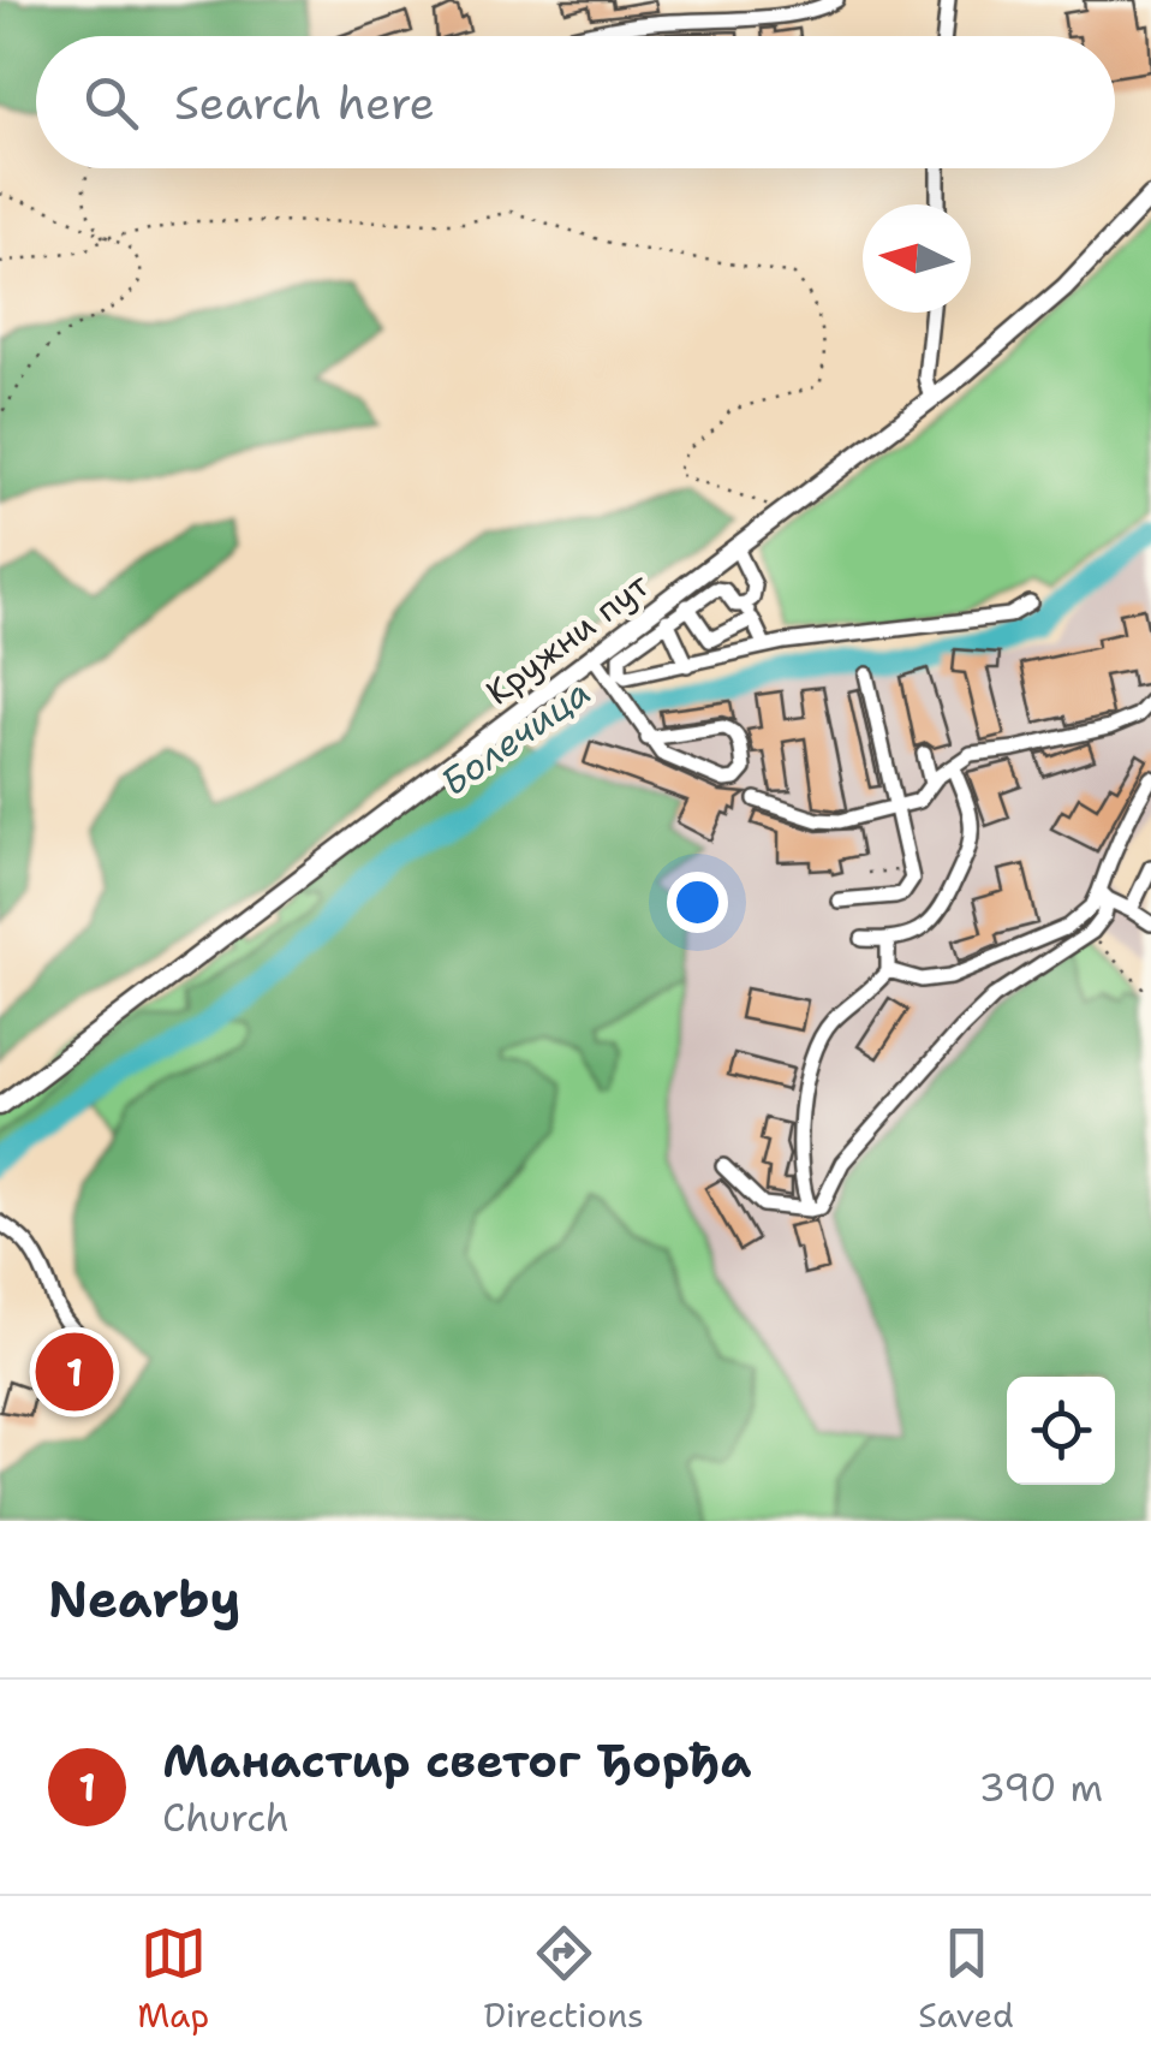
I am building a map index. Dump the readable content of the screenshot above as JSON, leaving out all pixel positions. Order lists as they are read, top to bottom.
{
  "streets": {
    "main road": ["Кружни пут"]
  },
  "water": ["Болечица"],
  "north": "left",
  "page": {
    "search": "Search here",
    "pins": "1",
    "heading": "Nearby",
    "list": [
      {
        "mark": "1",
        "name": "Манастир светог Ђорђа",
        "note": "Church",
        "value": "390 m"
      }
    ],
    "nav": ["Map", "Directions", "Saved"]
  }
}
